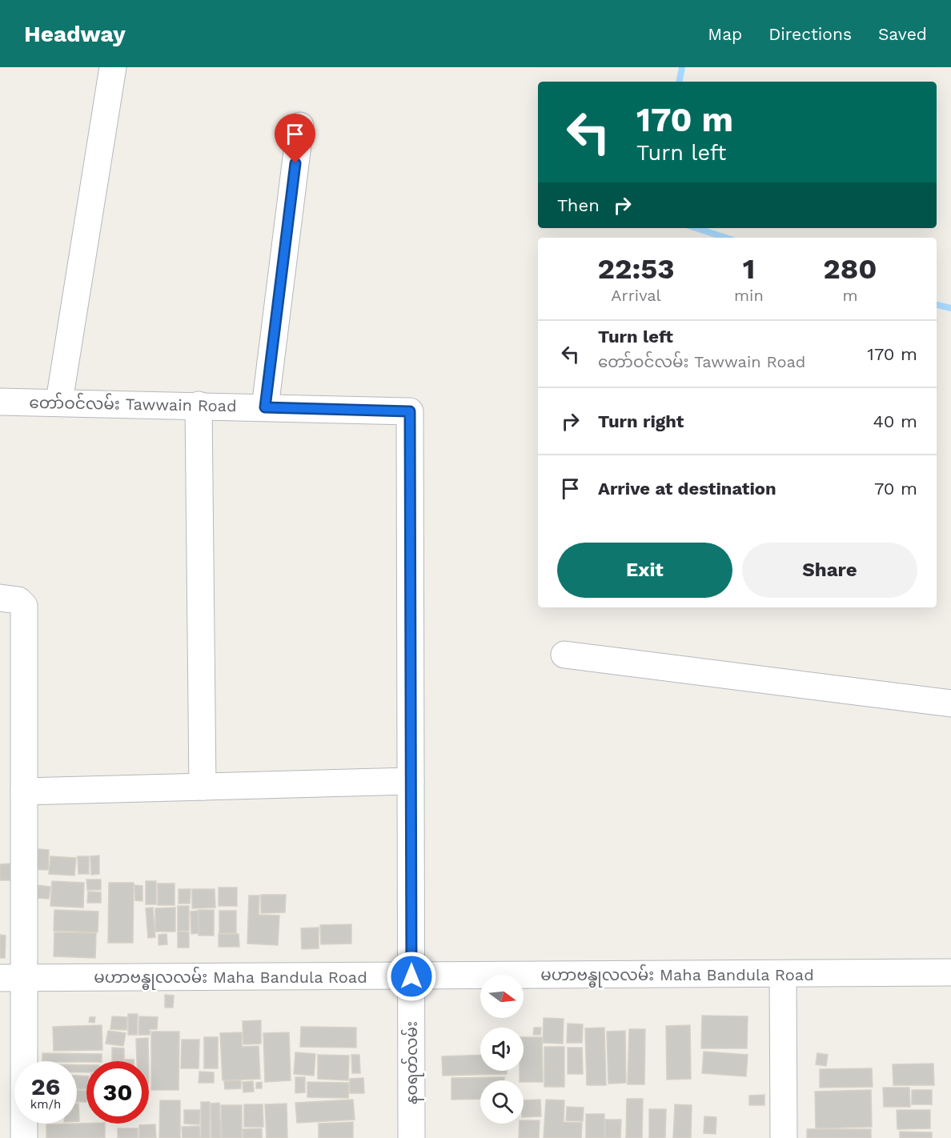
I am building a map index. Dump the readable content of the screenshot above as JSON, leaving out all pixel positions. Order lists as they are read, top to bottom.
{
  "streets": {
    "street": ["တော်ဝင်လမ်း Tawwain Road", "မဟာဗန္ဓုလလမ်း Maha Bandula Road", "နဝရတ်လမ်း"]
  },
  "crossings": [
    ["တော်ဝင်လမ်း Tawwain Road", "နဝရတ်လမ်း"],
    ["မဟာဗန္ဓုလလမ်း Maha Bandula Road", "နဝရတ်လမ်း"]
  ],
  "north": "right",
  "page": {
    "header": "Headway",
    "nav": ["Map", "Directions", "Saved"],
    "turn": ["170 m", "Turn left"],
    "then": "Then",
    "eta": [
      "22:53",
      "Arrival",
      "1",
      "min",
      "280",
      "m"
    ],
    "list": [
      {
        "name": "Turn left",
        "note": "တော်ဝင်လမ်း Tawwain Road",
        "value": "170 m"
      },
      {
        "name": "Turn right",
        "value": "40 m"
      },
      {
        "name": "Arrive at destination",
        "value": "70 m"
      }
    ],
    "buttons": ["Exit", "Share"],
    "speed": "26 km/h",
    "limit": "30"
  }
}
